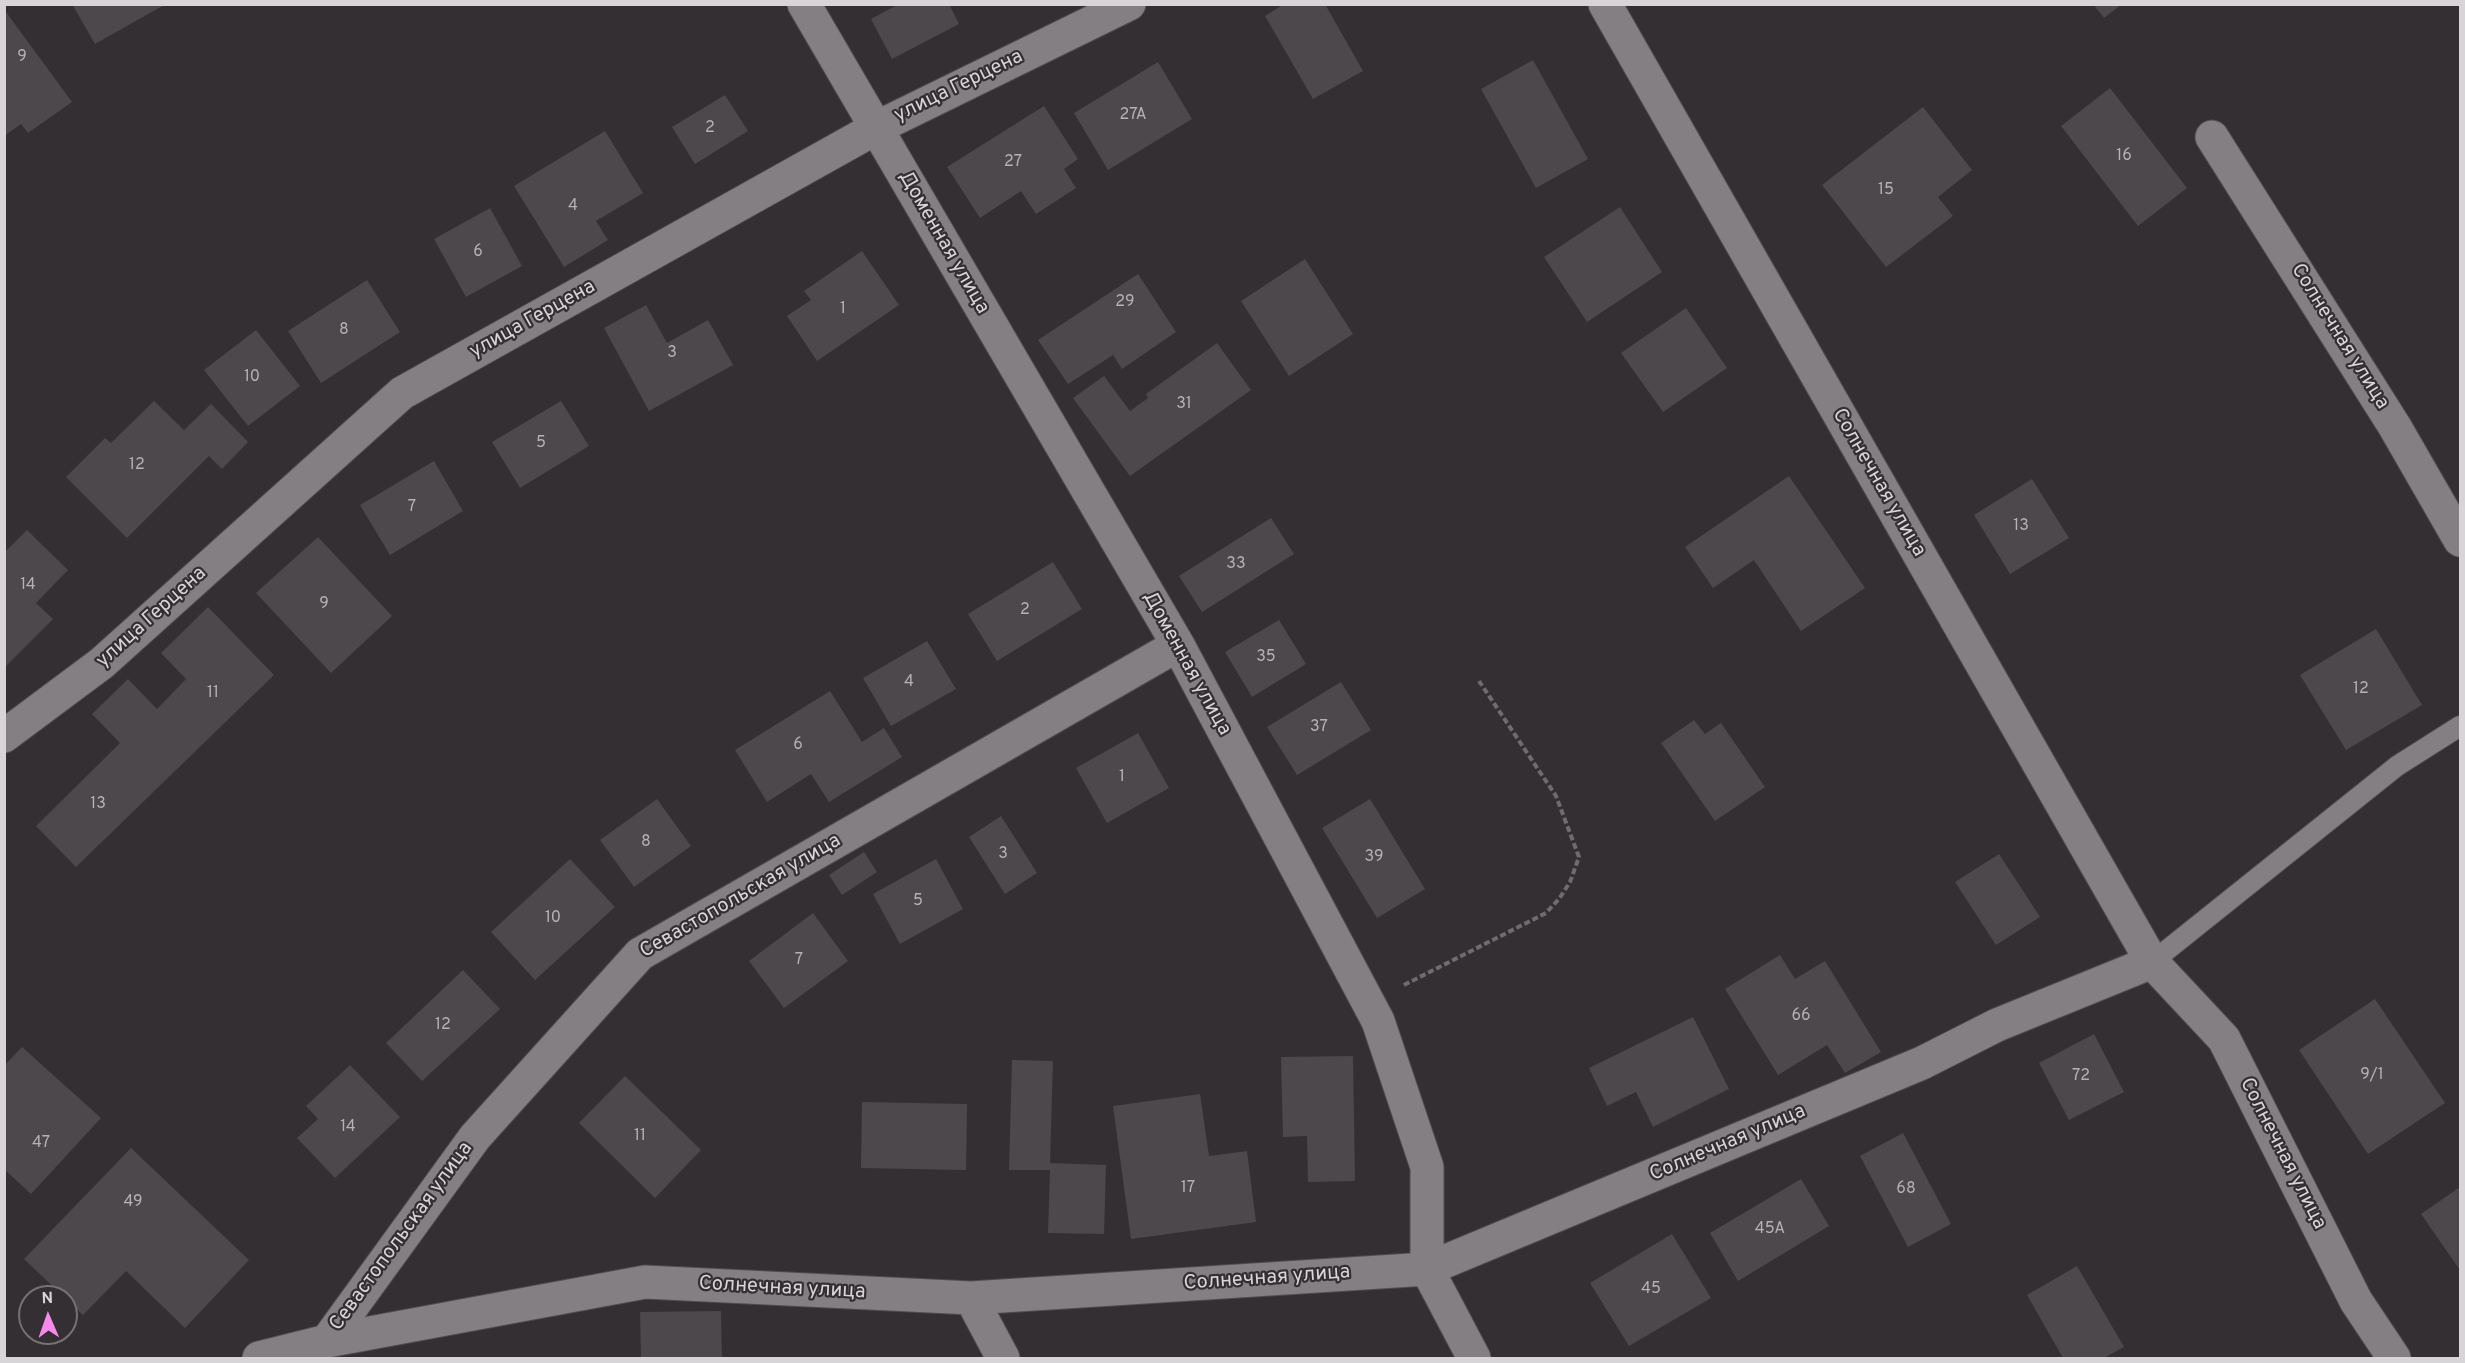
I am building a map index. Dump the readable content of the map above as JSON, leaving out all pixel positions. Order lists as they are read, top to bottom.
{
  "streets": {
    "street": [
      "улица Герцена",
      "Доменная улица",
      "Солнечная улица",
      "Севастопольская улица"
    ]
  },
  "crossings": [
    ["улица Герцена", "Доменная улица"],
    ["Доменная улица", "Солнечная улица"],
    ["Доменная улица", "Севастопольская улица"],
    ["Солнечная улица", "Севастопольская улица"]
  ],
  "house_numbers": [
    "9",
    "27А",
    "2",
    "16",
    "27",
    "15",
    "4",
    "6",
    "29",
    "1",
    "8",
    "3",
    "10",
    "31",
    "5",
    "12",
    "7",
    "13",
    "33",
    "14",
    "9",
    "2",
    "35",
    "4",
    "12",
    "11",
    "37",
    "6",
    "1",
    "13",
    "8",
    "3",
    "39",
    "5",
    "10",
    "7",
    "66",
    "12",
    "9/1",
    "72",
    "14",
    "11",
    "47",
    "17",
    "68",
    "49",
    "45А",
    "45"
  ],
  "north": "top"
}
